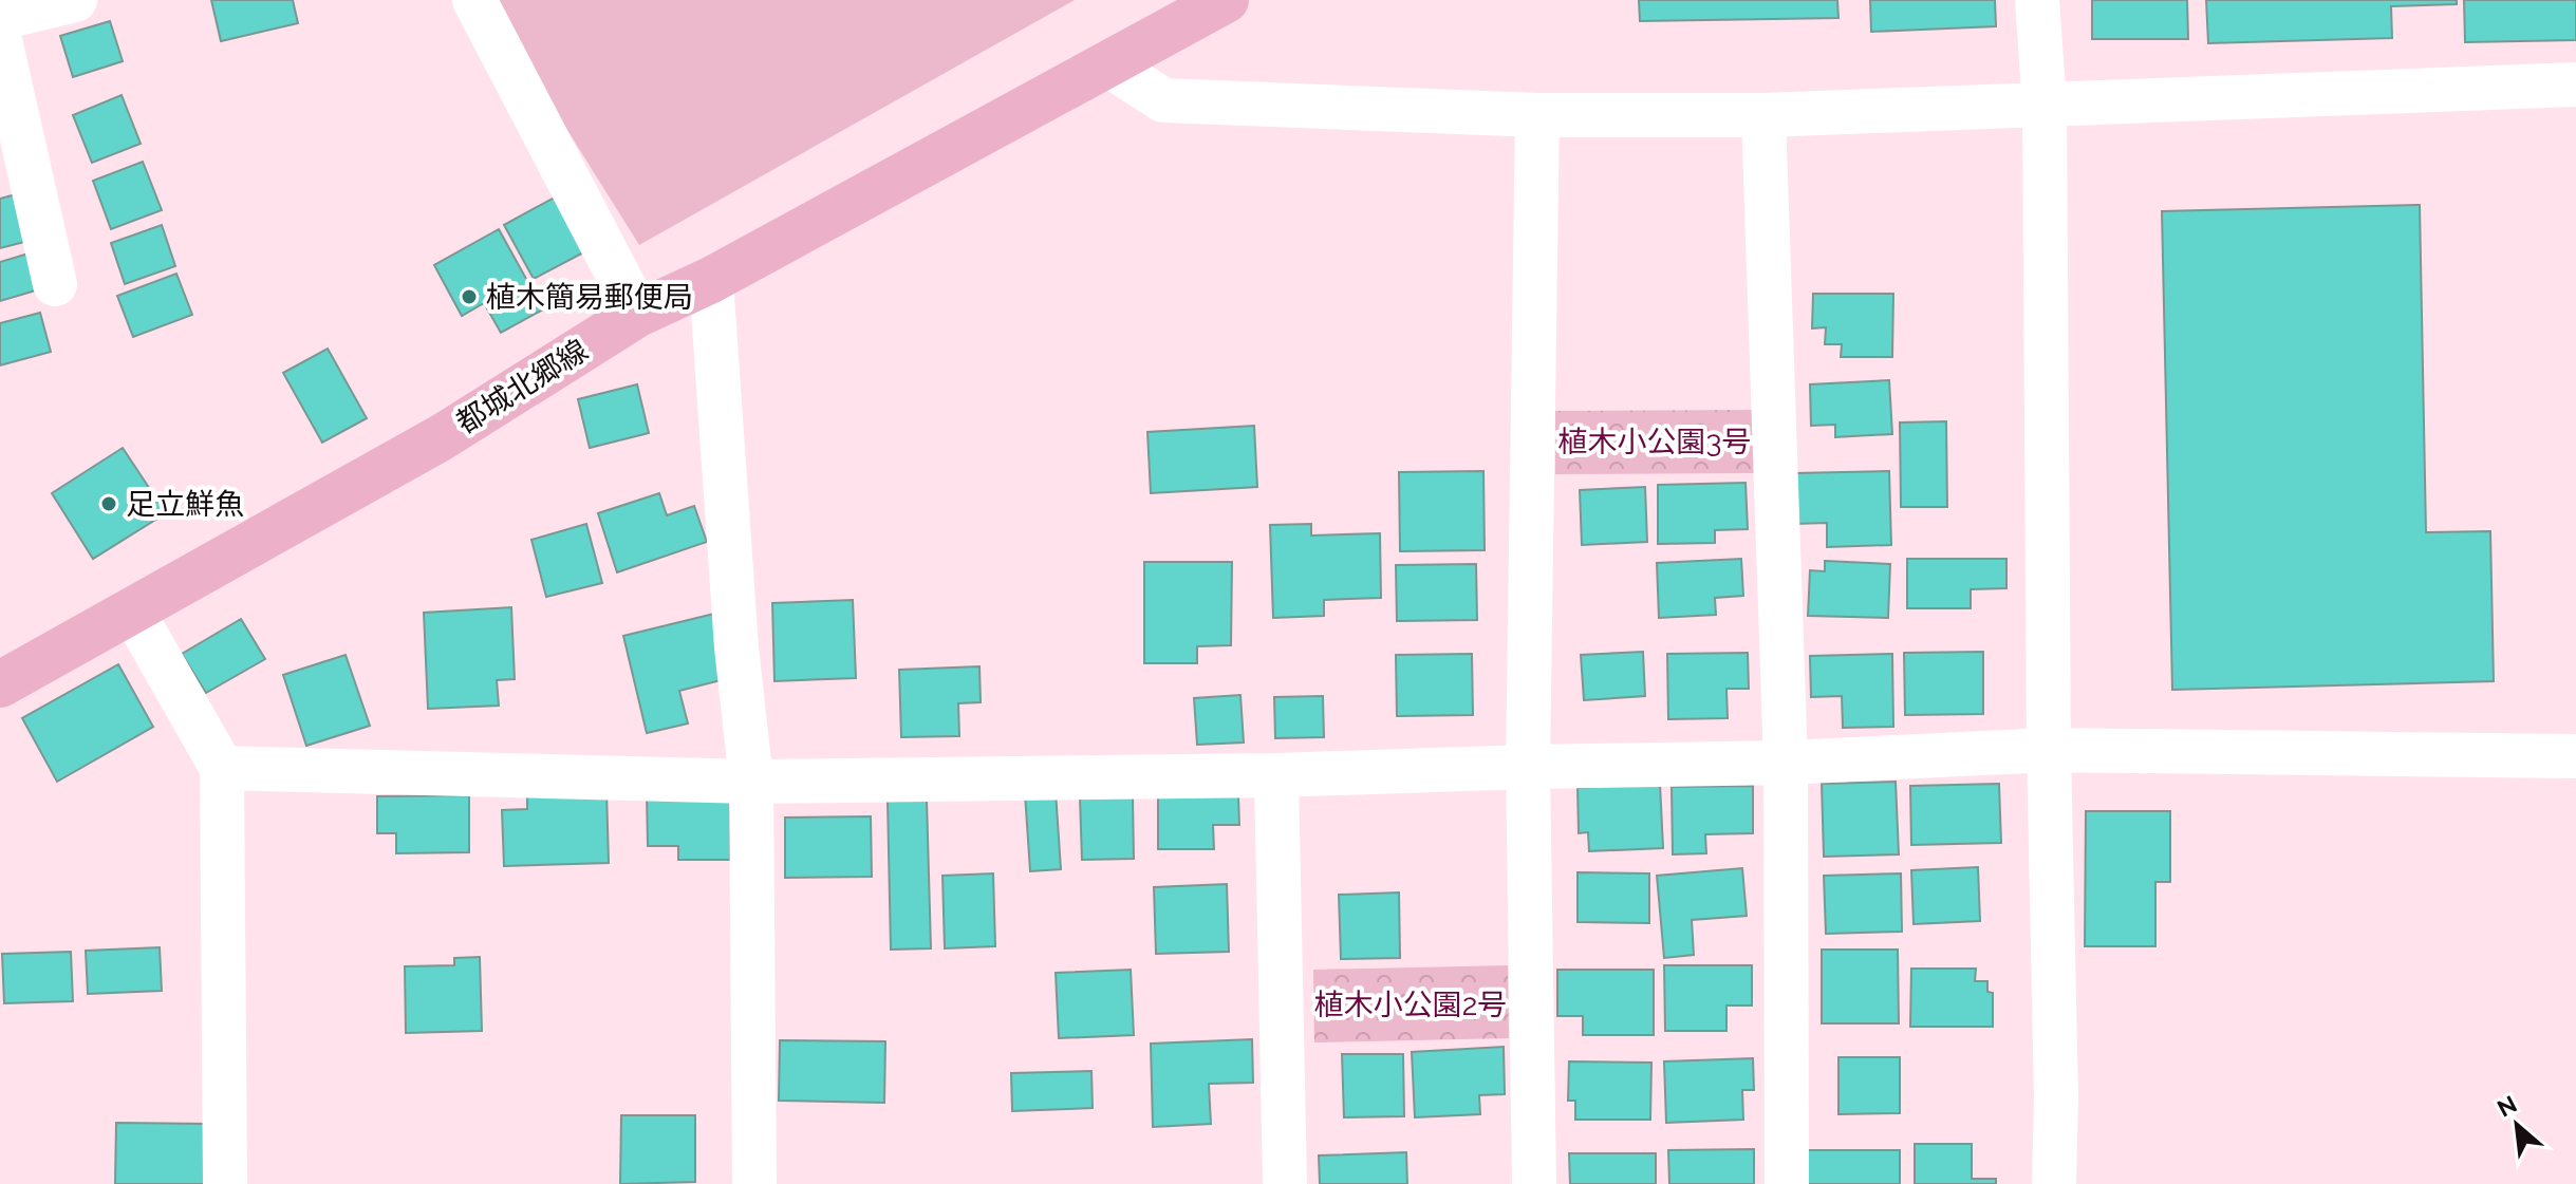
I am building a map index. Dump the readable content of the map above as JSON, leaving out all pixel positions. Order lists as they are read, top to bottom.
{
  "streets": {
    "main road": ["都城北郷線"]
  },
  "parks": ["植木小公園3号", "植木小公園2号"],
  "places": ["植木簡易郵便局", "足立鮮魚"],
  "north": "top left"
}
